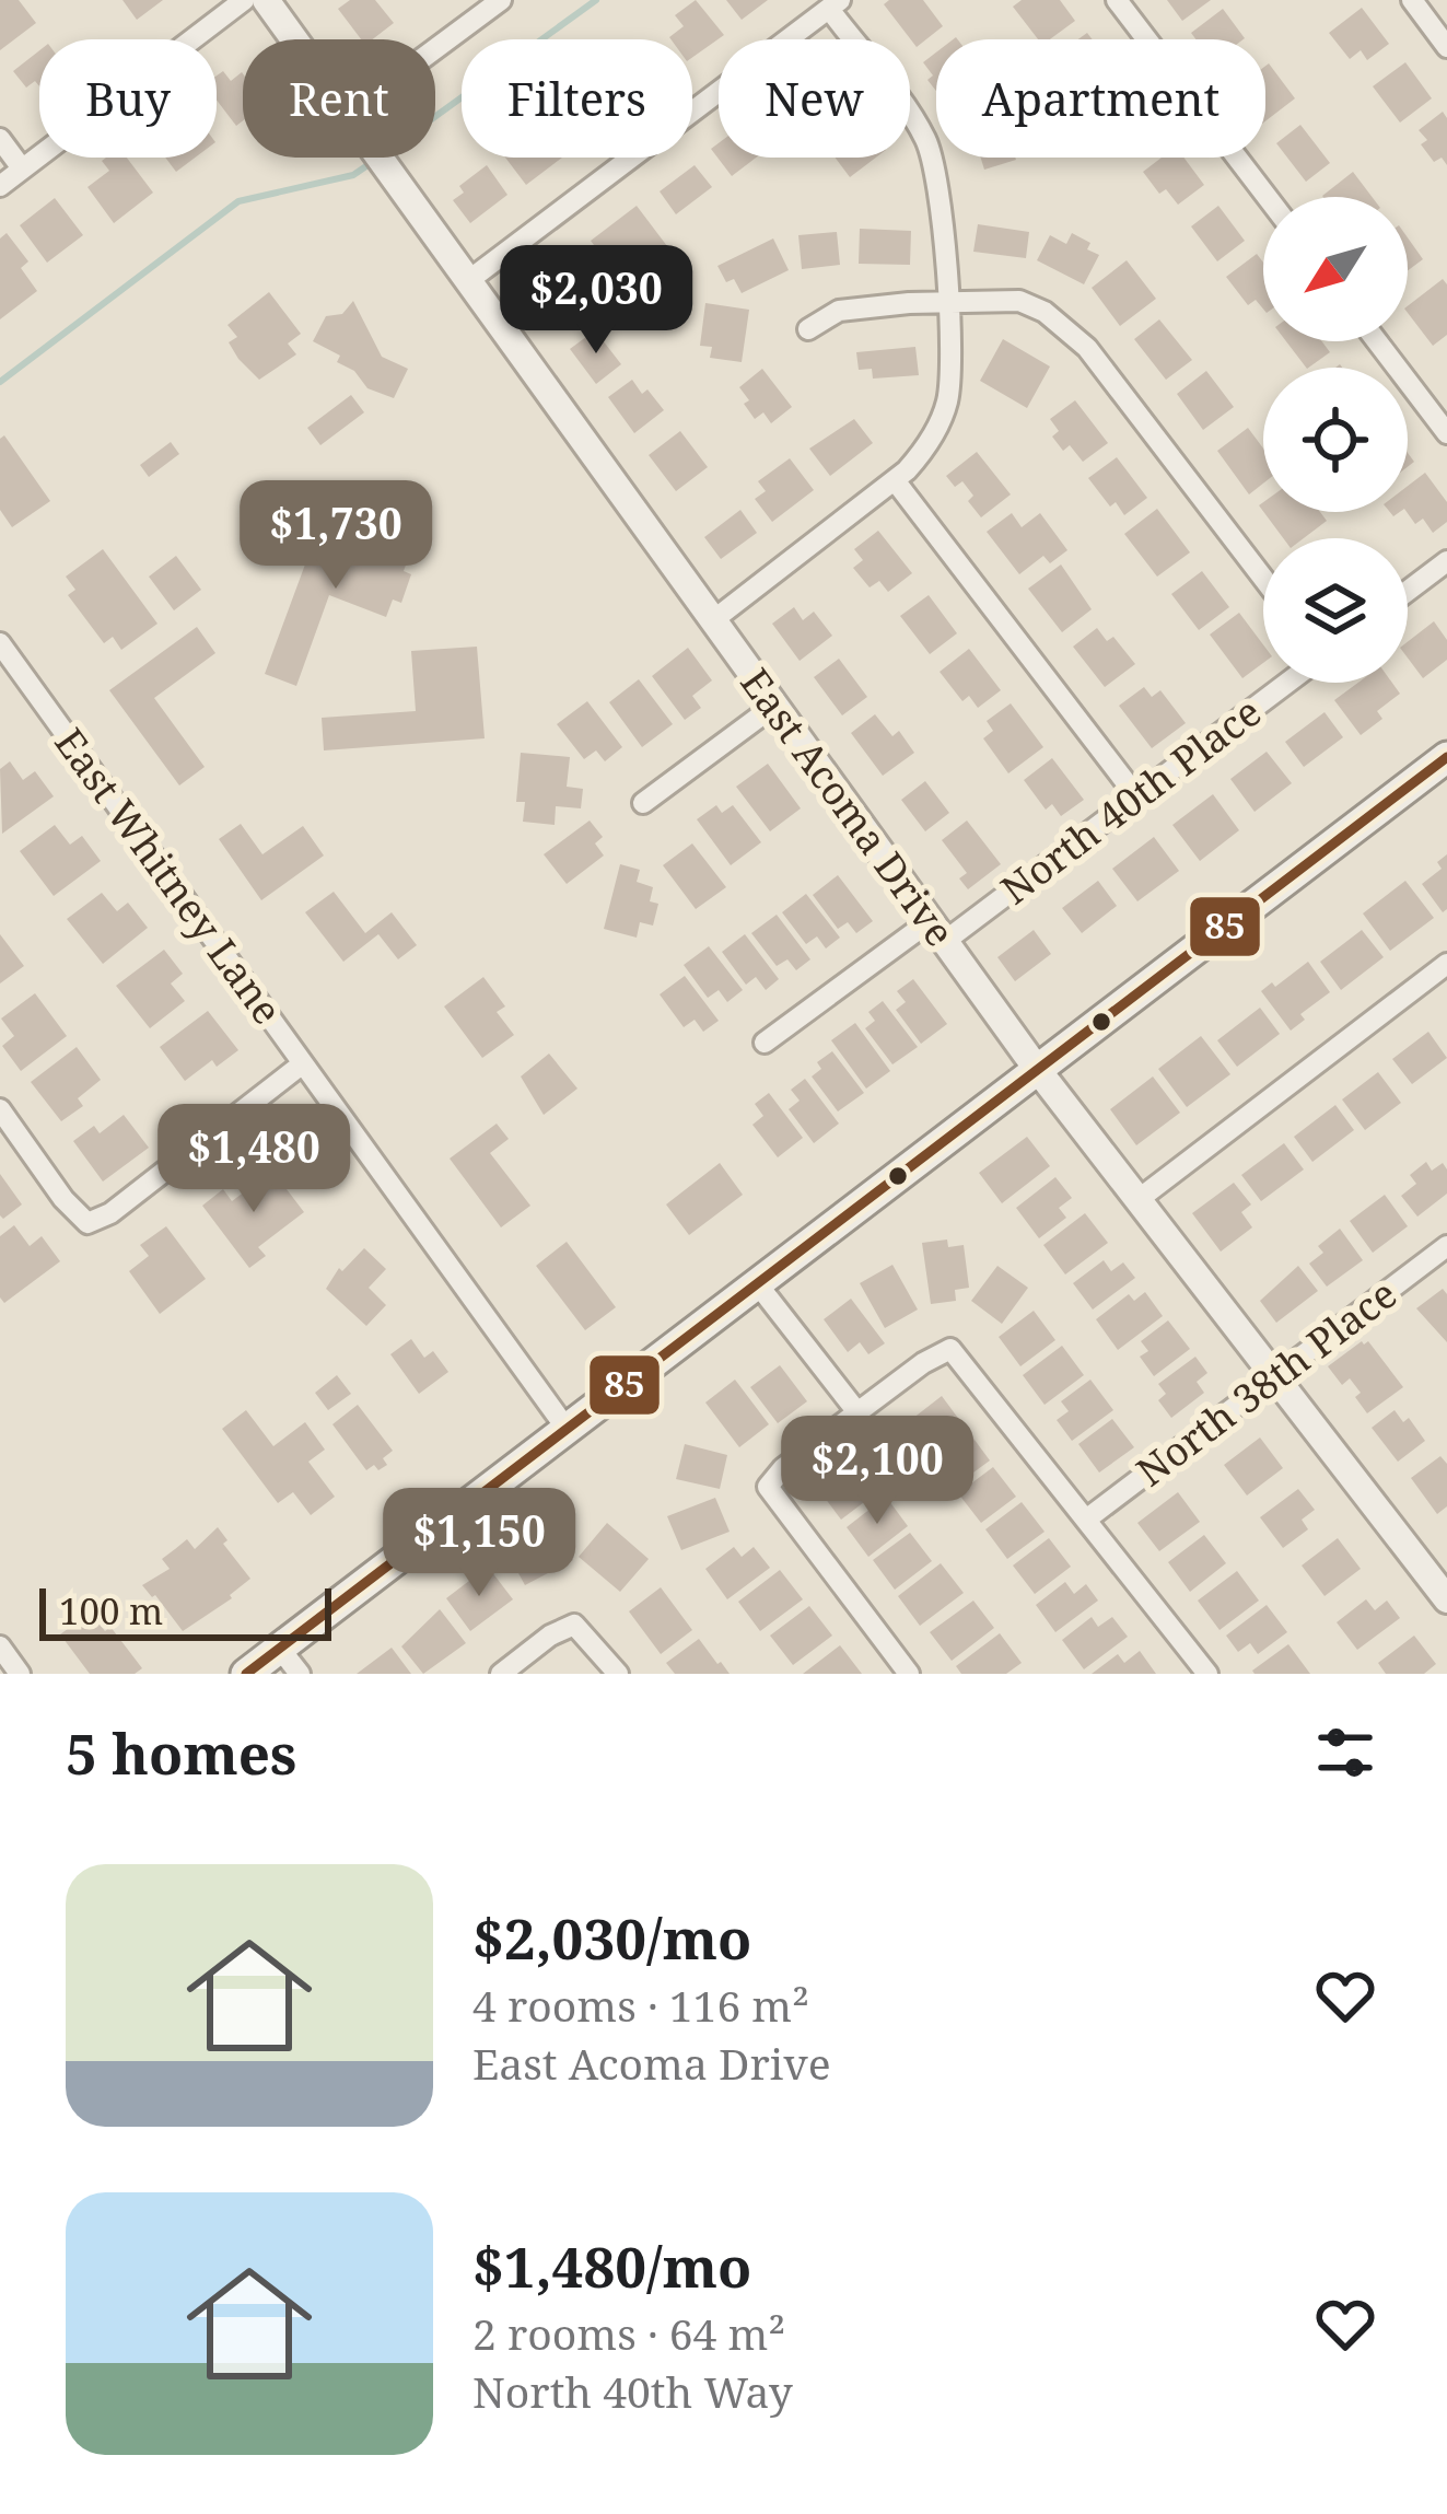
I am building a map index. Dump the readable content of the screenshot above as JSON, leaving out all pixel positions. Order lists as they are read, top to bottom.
{
  "streets": {
    "street": [
      "North 40th Place",
      "East Acoma Drive",
      "East Whitney Lane",
      "North 38th Place"
    ]
  },
  "crossings": [
    ["North 40th Place", "East Acoma Drive"],
    ["East Acoma Drive", "North 38th Place"]
  ],
  "lines": ["transit line 85"],
  "scale_bar": "100 m",
  "north": "bottom left",
  "page": {
    "chip": [
      "Buy",
      "Rent",
      "Filters",
      "New",
      "Apartment"
    ],
    "price": [
      "$2,030",
      "$1,730",
      "$1,480",
      "$2,100",
      "$1,150"
    ],
    "scale": "100 m",
    "heading": "5 homes",
    "list": [
      {
        "name": "$2,030/mo",
        "note": "4 rooms · 116 m² · East Acoma Drive"
      },
      {
        "name": "$1,480/mo",
        "note": "2 rooms · 64 m² · North 40th Way"
      }
    ]
  }
}
